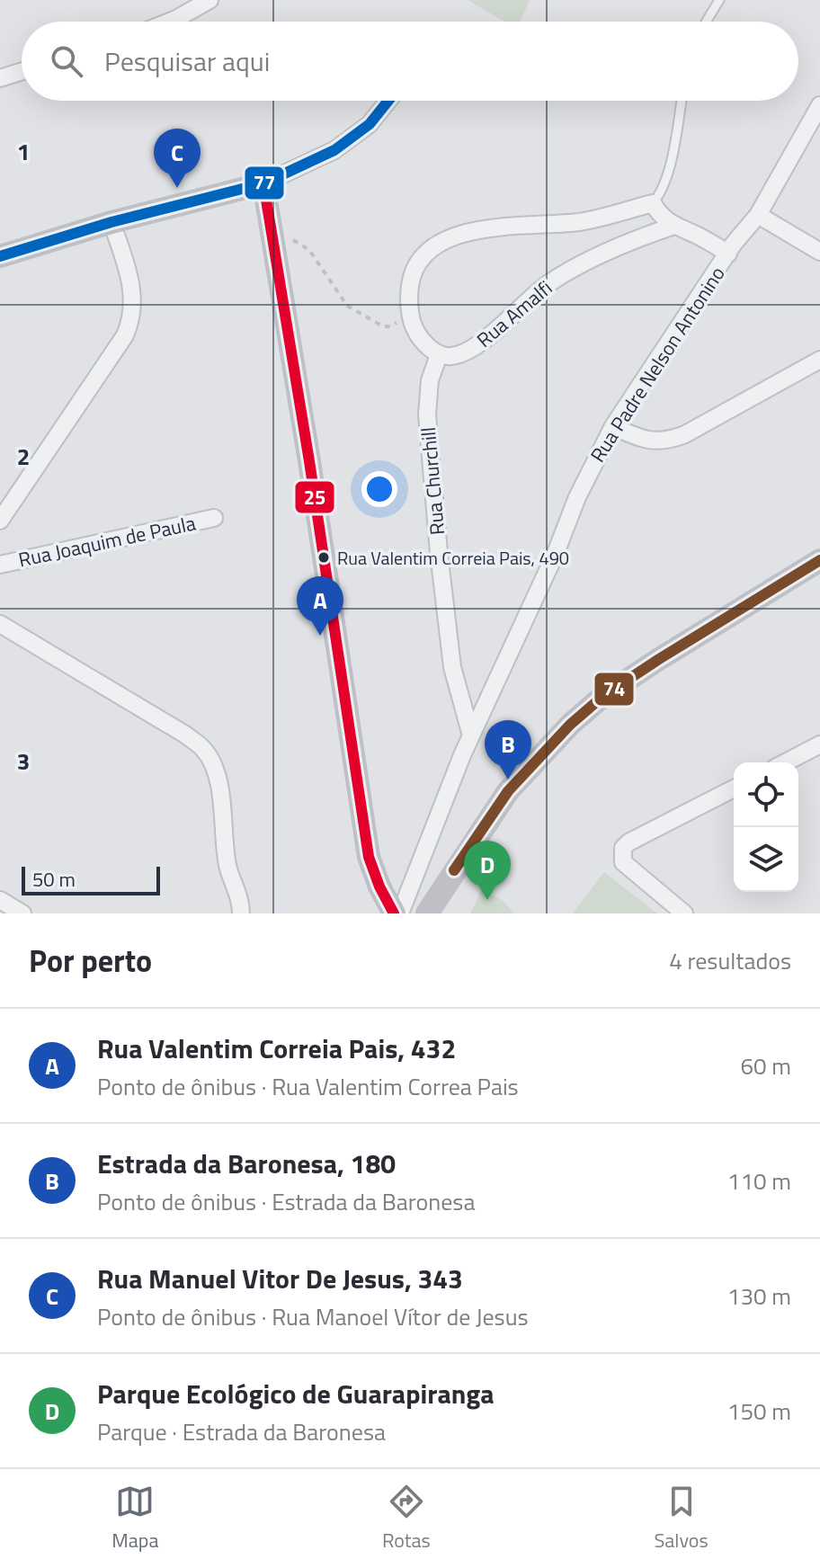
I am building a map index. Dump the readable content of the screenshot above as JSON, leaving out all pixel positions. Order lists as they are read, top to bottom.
{
  "streets": {
    "street": [
      "Rua Amalfi",
      "Rua Padre Nelson Antonino",
      "Rua Churchill",
      "Rua Joaquim de Paula"
    ]
  },
  "crossings": [
    ["Rua Amalfi", "Rua Churchill"],
    ["Rua Padre Nelson Antonino", "Rua Churchill"]
  ],
  "places": ["Rua Valentim Correia Pais, 490"],
  "lines": ["transit line 77", "transit line 25", "transit line 74"],
  "scale_bar": "50 m",
  "page": {
    "search": "Pesquisar aqui",
    "pins": [
      "C",
      "A",
      "B",
      "D"
    ],
    "scale": "50 m",
    "heading": ["Por perto", "4 resultados"],
    "list": [
      {
        "mark": "A",
        "name": "Rua Valentim Correia Pais, 432",
        "note": "Ponto de ônibus · Rua Valentim Correa Pais",
        "value": "60 m"
      },
      {
        "mark": "B",
        "name": "Estrada da Baronesa, 180",
        "note": "Ponto de ônibus · Estrada da Baronesa",
        "value": "110 m"
      },
      {
        "mark": "C",
        "name": "Rua Manuel Vitor De Jesus, 343",
        "note": "Ponto de ônibus · Rua Manoel Vítor de Jesus",
        "value": "130 m"
      },
      {
        "mark": "D",
        "name": "Parque Ecológico de Guarapiranga",
        "note": "Parque · Estrada da Baronesa",
        "value": "150 m"
      }
    ],
    "nav": ["Mapa", "Rotas", "Salvos"]
  },
  "grid": {
    "rows": ["1", "2", "3"]
  }
}
